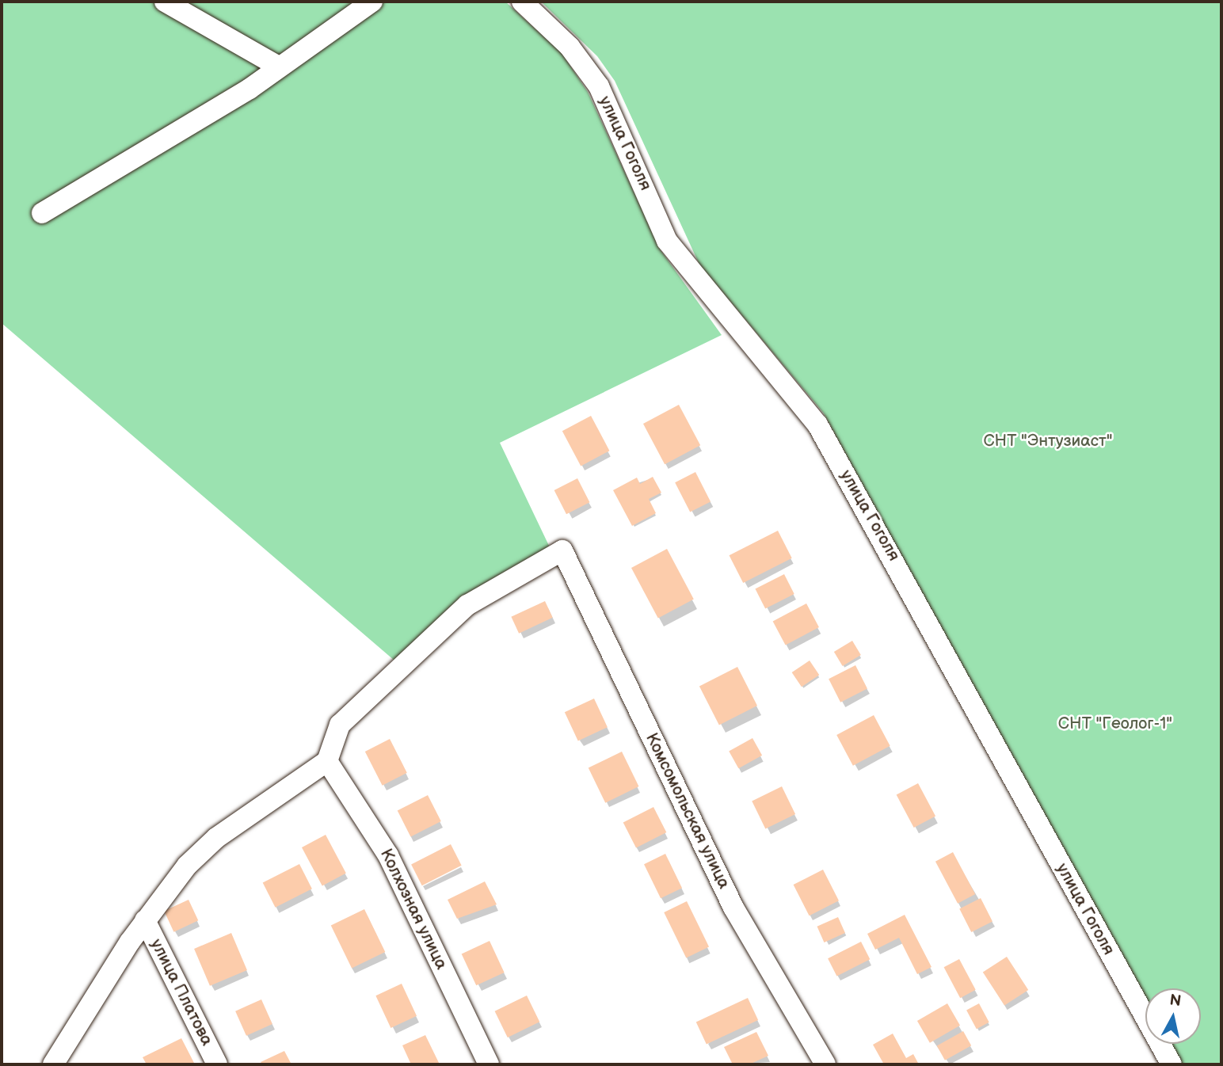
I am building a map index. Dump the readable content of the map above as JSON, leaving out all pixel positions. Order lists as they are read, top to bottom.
{
  "streets": {
    "street": [
      "улица Гоголя",
      "Комсомольская улица",
      "Колхозная улица",
      "улица Платова"
    ]
  },
  "crossings": [
    ["Комсомольская улица", "Колхозная улица"]
  ],
  "parks": ["СНТ \"Энтузиаст\"", "СНТ \"Геолог-1\""],
  "north": "top"
}
